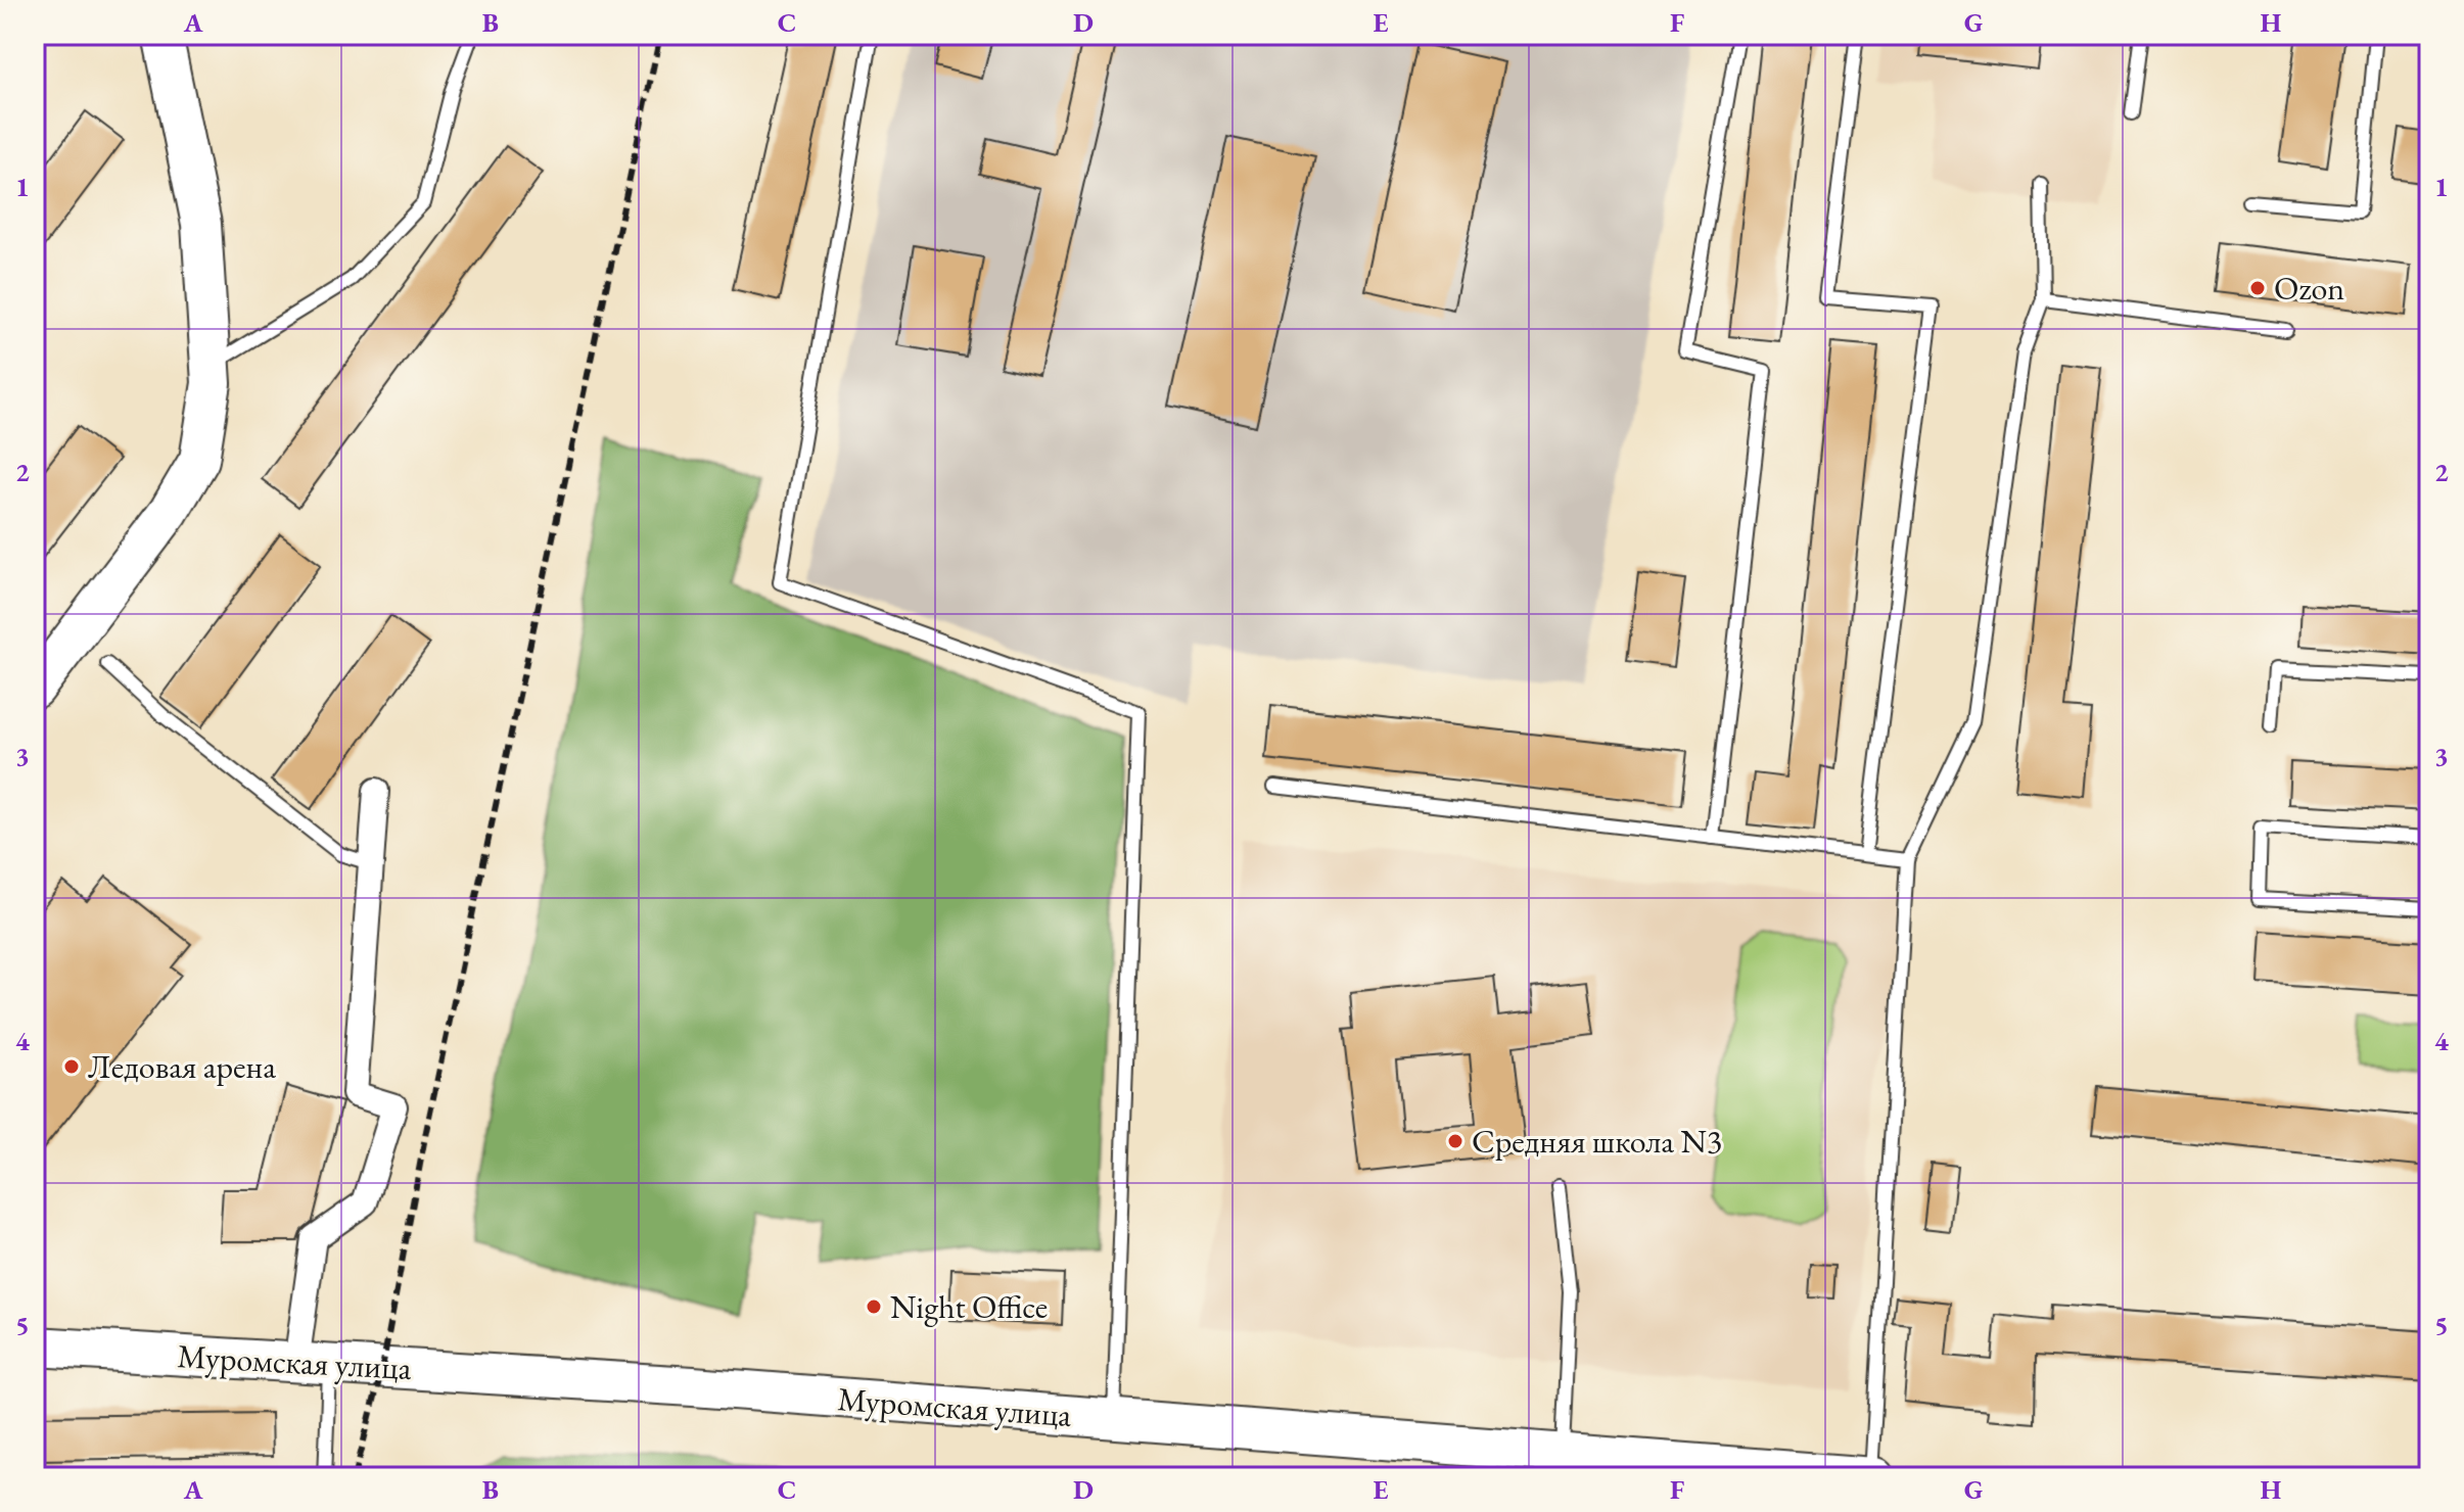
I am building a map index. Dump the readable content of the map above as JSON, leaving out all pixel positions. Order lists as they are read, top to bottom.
{
  "streets": {
    "main road": ["Муромская улица"]
  },
  "places": [
    "Ozon",
    "Ледовая арена",
    "Средняя школа N3",
    "Night Office"
  ],
  "grid": {
    "columns": [
      "A",
      "B",
      "C",
      "D",
      "E",
      "F",
      "G",
      "H"
    ],
    "rows": [
      "1",
      "2",
      "3",
      "4",
      "5"
    ]
  }
}
